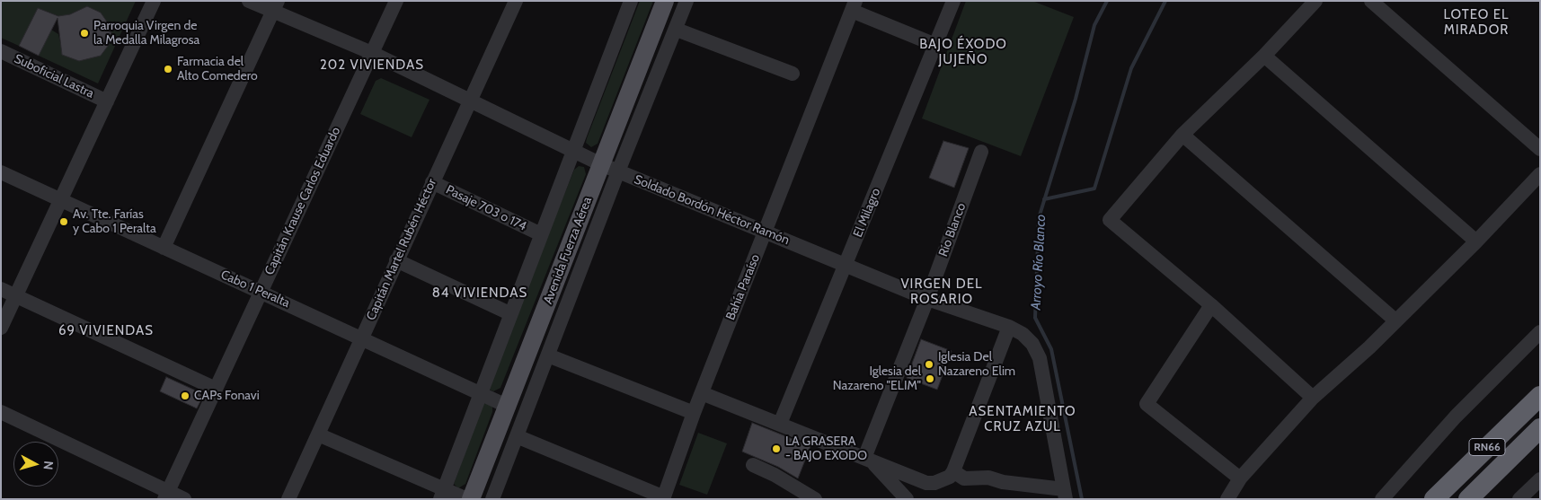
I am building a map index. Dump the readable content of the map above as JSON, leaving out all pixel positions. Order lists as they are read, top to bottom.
{
  "streets": {
    "highway": ["RN66"],
    "main road": ["Avenida Fuerza Aérea"],
    "street": [
      "Suboficial Lastra",
      "Capitán Krause Carlos Eduardo",
      "Pasaje 703 o 174",
      "Soldado Bordón Héctor Ramón",
      "El Milagro",
      "Río Blanco",
      "Capitán Martel Rubén Héctor",
      "Bahía Paraíso",
      "Cabo 1 Peralta"
    ]
  },
  "crossings": [
    ["Capitán Krause Carlos Eduardo", "Soldado Bordón Héctor Ramón"],
    ["Capitán Krause Carlos Eduardo", "Cabo 1 Peralta"],
    ["Pasaje 703 o 174", "Capitán Martel Rubén Héctor"],
    ["Soldado Bordón Héctor Ramón", "El Milagro"],
    ["Soldado Bordón Héctor Ramón", "Río Blanco"],
    ["Soldado Bordón Héctor Ramón", "Capitán Martel Rubén Héctor"],
    ["Soldado Bordón Héctor Ramón", "Avenida Fuerza Aérea"],
    ["Soldado Bordón Héctor Ramón", "Bahía Paraíso"],
    ["Capitán Martel Rubén Héctor", "Cabo 1 Peralta"],
    ["Avenida Fuerza Aérea", "Cabo 1 Peralta"]
  ],
  "districts": [
    "LOTEO EL MIRADOR",
    "BAJO ÉXODO JUJEÑO",
    "202 VIVIENDAS",
    "VIRGEN DEL ROSARIO",
    "84 VIVIENDAS",
    "69 VIVIENDAS",
    "ASENTAMIENTO CRUZ AZUL"
  ],
  "water": ["Arroyo Río Blanco"],
  "places": [
    "Parroquia Virgen de la Medalla Milagrosa",
    "Farmacia del Alto Comedero",
    "Av. Tte. Farías y Cabo 1 Peralta",
    "Iglesia Del Nazareno Elim",
    "Iglesia del Nazareno \"ELIM\"",
    "CAPs Fonavi",
    "LA GRASERA - BAJO EXODO"
  ],
  "north": "right"
}
